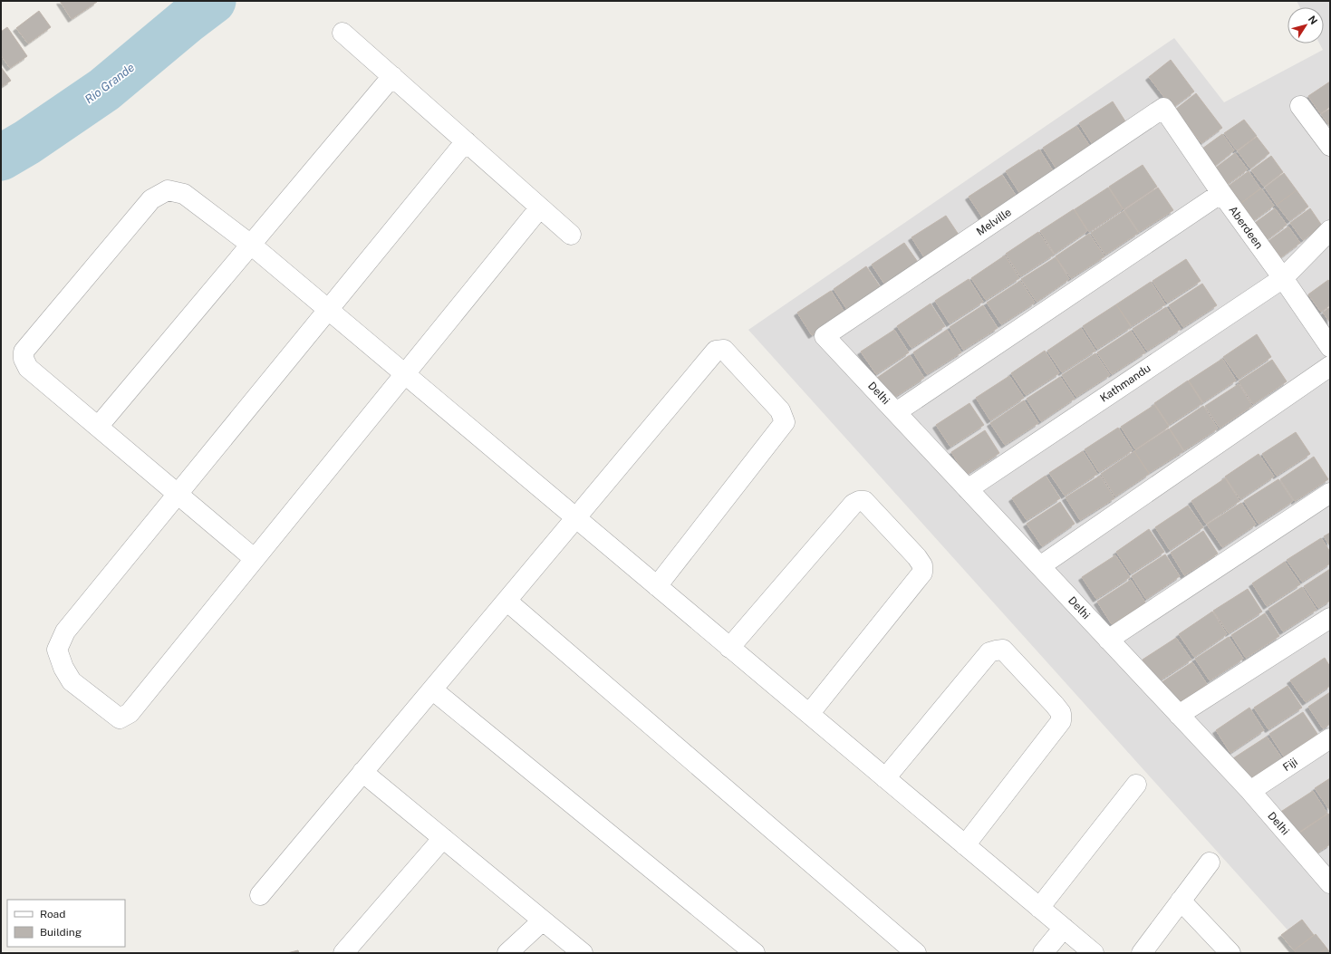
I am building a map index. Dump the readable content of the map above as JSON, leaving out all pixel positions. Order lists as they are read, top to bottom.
{
  "streets": {
    "street": [
      "Melville",
      "Aberdeen",
      "Kathmandu",
      "Delhi",
      "Fiji"
    ]
  },
  "crossings": [
    ["Melville", "Aberdeen"],
    ["Melville", "Delhi"],
    ["Aberdeen", "Kathmandu"],
    ["Kathmandu", "Delhi"],
    ["Delhi", "Fiji"]
  ],
  "water": ["Rio Grande"],
  "legend": ["Road", "Building"],
  "north": "top right"
}
